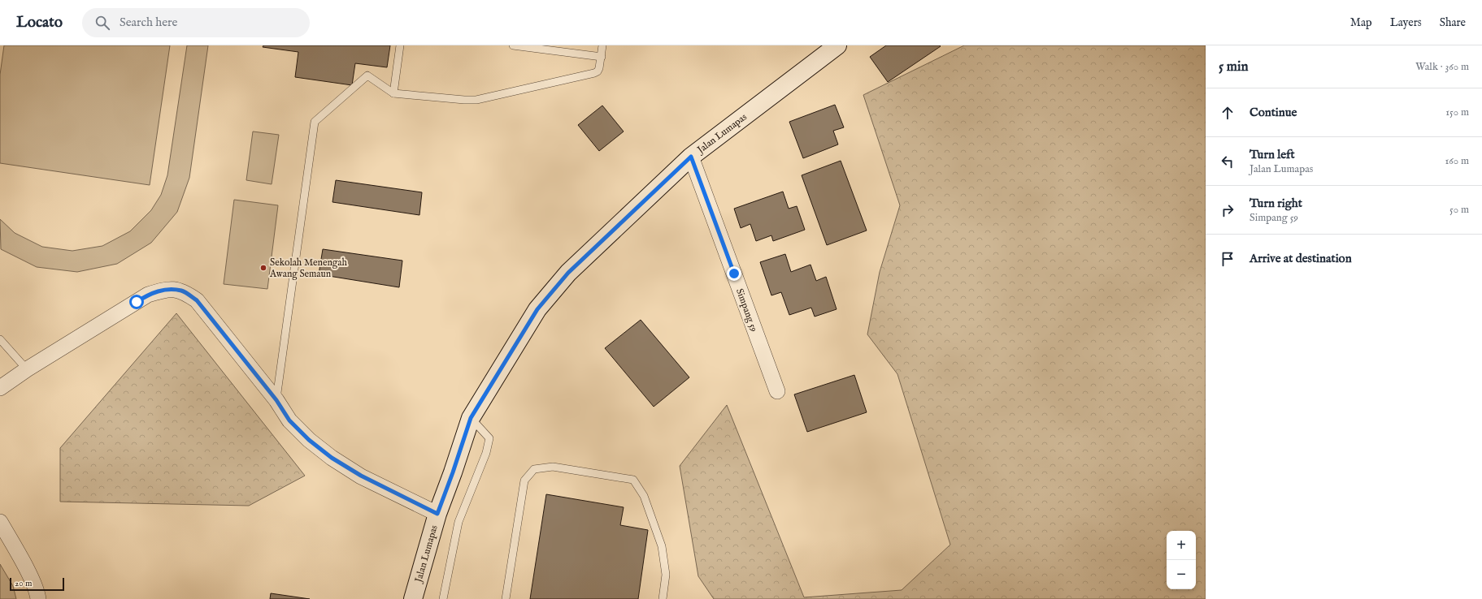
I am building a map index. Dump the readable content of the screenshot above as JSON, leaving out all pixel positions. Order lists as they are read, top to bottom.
{
  "streets": {
    "main road": ["Jalan Lumapas"],
    "street": ["Simpang 59"]
  },
  "crossings": [
    ["Jalan Lumapas", "Simpang 59"]
  ],
  "places": ["Sekolah Menengah Awang Semaun"],
  "scale_bar": "20 m",
  "page": {
    "header": "Locato",
    "search": "Search here",
    "nav": ["Map", "Layers", "Share"],
    "heading": ["5 min", "Walk · 360 m"],
    "list": [
      ["Continue", "150 m"],
      ["Turn left", "Jalan Lumapas", "160 m"],
      ["Turn right", "Simpang 59", "50 m"],
      "Arrive at destination"
    ],
    "map_buttons": ["+", "−"],
    "scale": "20 m"
  }
}
